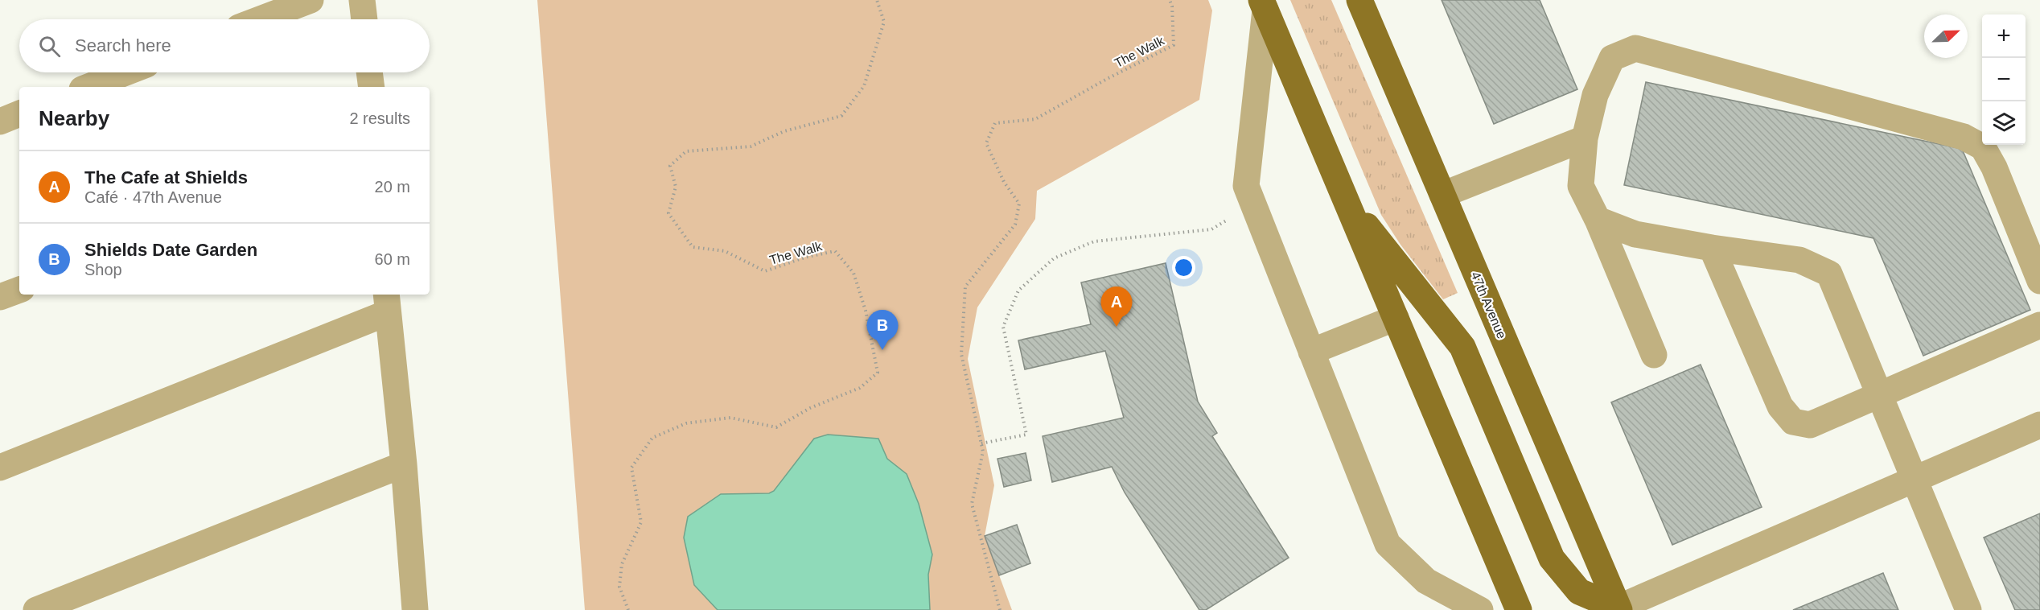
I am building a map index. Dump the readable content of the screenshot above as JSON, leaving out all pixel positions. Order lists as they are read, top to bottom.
{
  "streets": {
    "main road": ["47th Avenue"],
    "path": ["The Walk"]
  },
  "north": "top right",
  "page": {
    "map_buttons": ["+", "−"],
    "search": "Search here",
    "heading": ["Nearby", "2 results"],
    "list": [
      {
        "mark": "A",
        "name": "The Cafe at Shields",
        "note": "Café · 47th Avenue",
        "value": "20 m"
      },
      {
        "mark": "B",
        "name": "Shields Date Garden",
        "note": "Shop",
        "value": "60 m"
      }
    ],
    "pins": ["A", "B"]
  }
}
